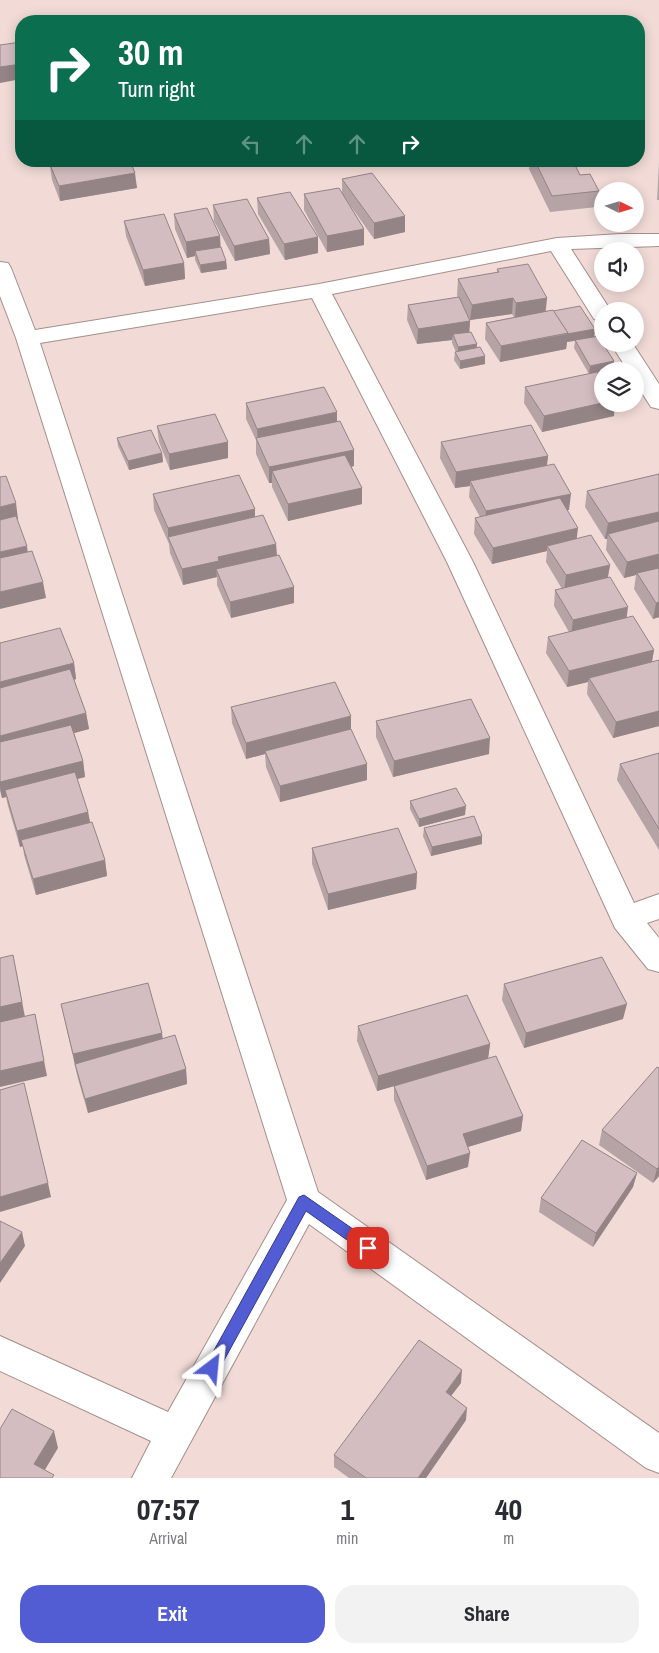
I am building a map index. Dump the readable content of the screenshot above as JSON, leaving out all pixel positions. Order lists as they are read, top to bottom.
{
  "north": "right",
  "page": {
    "turn": ["30 m", "Turn right"],
    "eta": [
      "07:57",
      "Arrival",
      "1",
      "min",
      "40",
      "m"
    ],
    "buttons": ["Exit", "Share"]
  }
}
